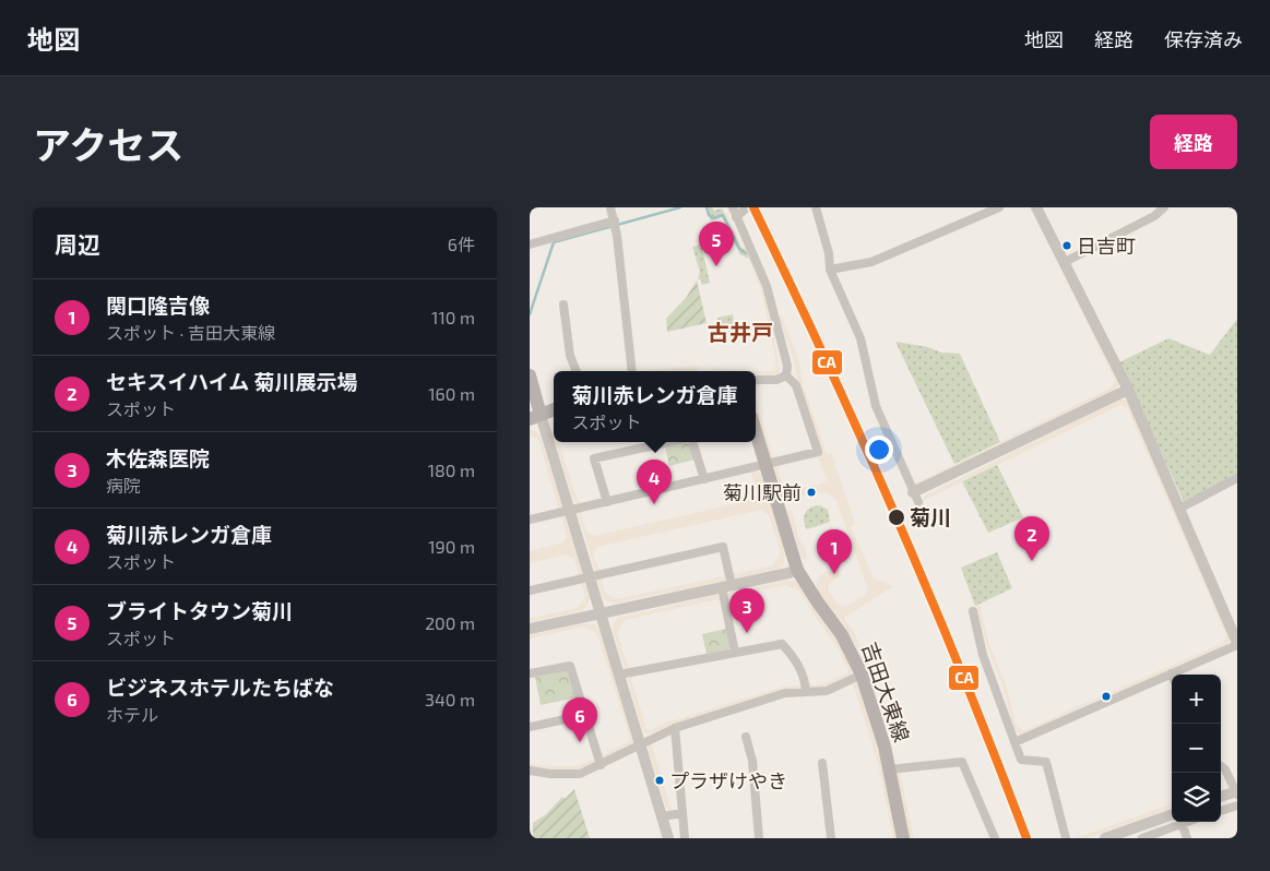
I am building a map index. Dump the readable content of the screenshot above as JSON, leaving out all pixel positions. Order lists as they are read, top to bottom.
{
  "streets": {
    "main road": ["吉田大東線"]
  },
  "districts": ["古井戸"],
  "places": [
    "日吉町",
    "菊川駅前",
    "菊川",
    "プラザけやき"
  ],
  "lines": ["transit line CA"],
  "page": {
    "header": "地図",
    "nav": ["地図", "経路", "保存済み"],
    "title": "アクセス",
    "buttons": "経路",
    "heading": ["周辺", "6件"],
    "pins": [
      "5",
      "4",
      "2",
      "1",
      "3",
      "6"
    ],
    "list": [
      {
        "mark": "1",
        "name": "関口隆吉像",
        "note": "スポット · 吉田大東線",
        "value": "110 m"
      },
      {
        "mark": "2",
        "name": "セキスイハイム 菊川展示場",
        "note": "スポット",
        "value": "160 m"
      },
      {
        "mark": "3",
        "name": "木佐森医院",
        "note": "病院",
        "value": "180 m"
      },
      {
        "mark": "4",
        "name": "菊川赤レンガ倉庫",
        "note": "スポット",
        "value": "190 m"
      },
      {
        "mark": "5",
        "name": "ブライトタウン菊川",
        "note": "スポット",
        "value": "200 m"
      },
      {
        "mark": "6",
        "name": "ビジネスホテルたちばな",
        "note": "ホテル",
        "value": "340 m"
      }
    ],
    "popup": ["菊川赤レンガ倉庫", "スポット"],
    "map_buttons": ["+", "−"]
  }
}
